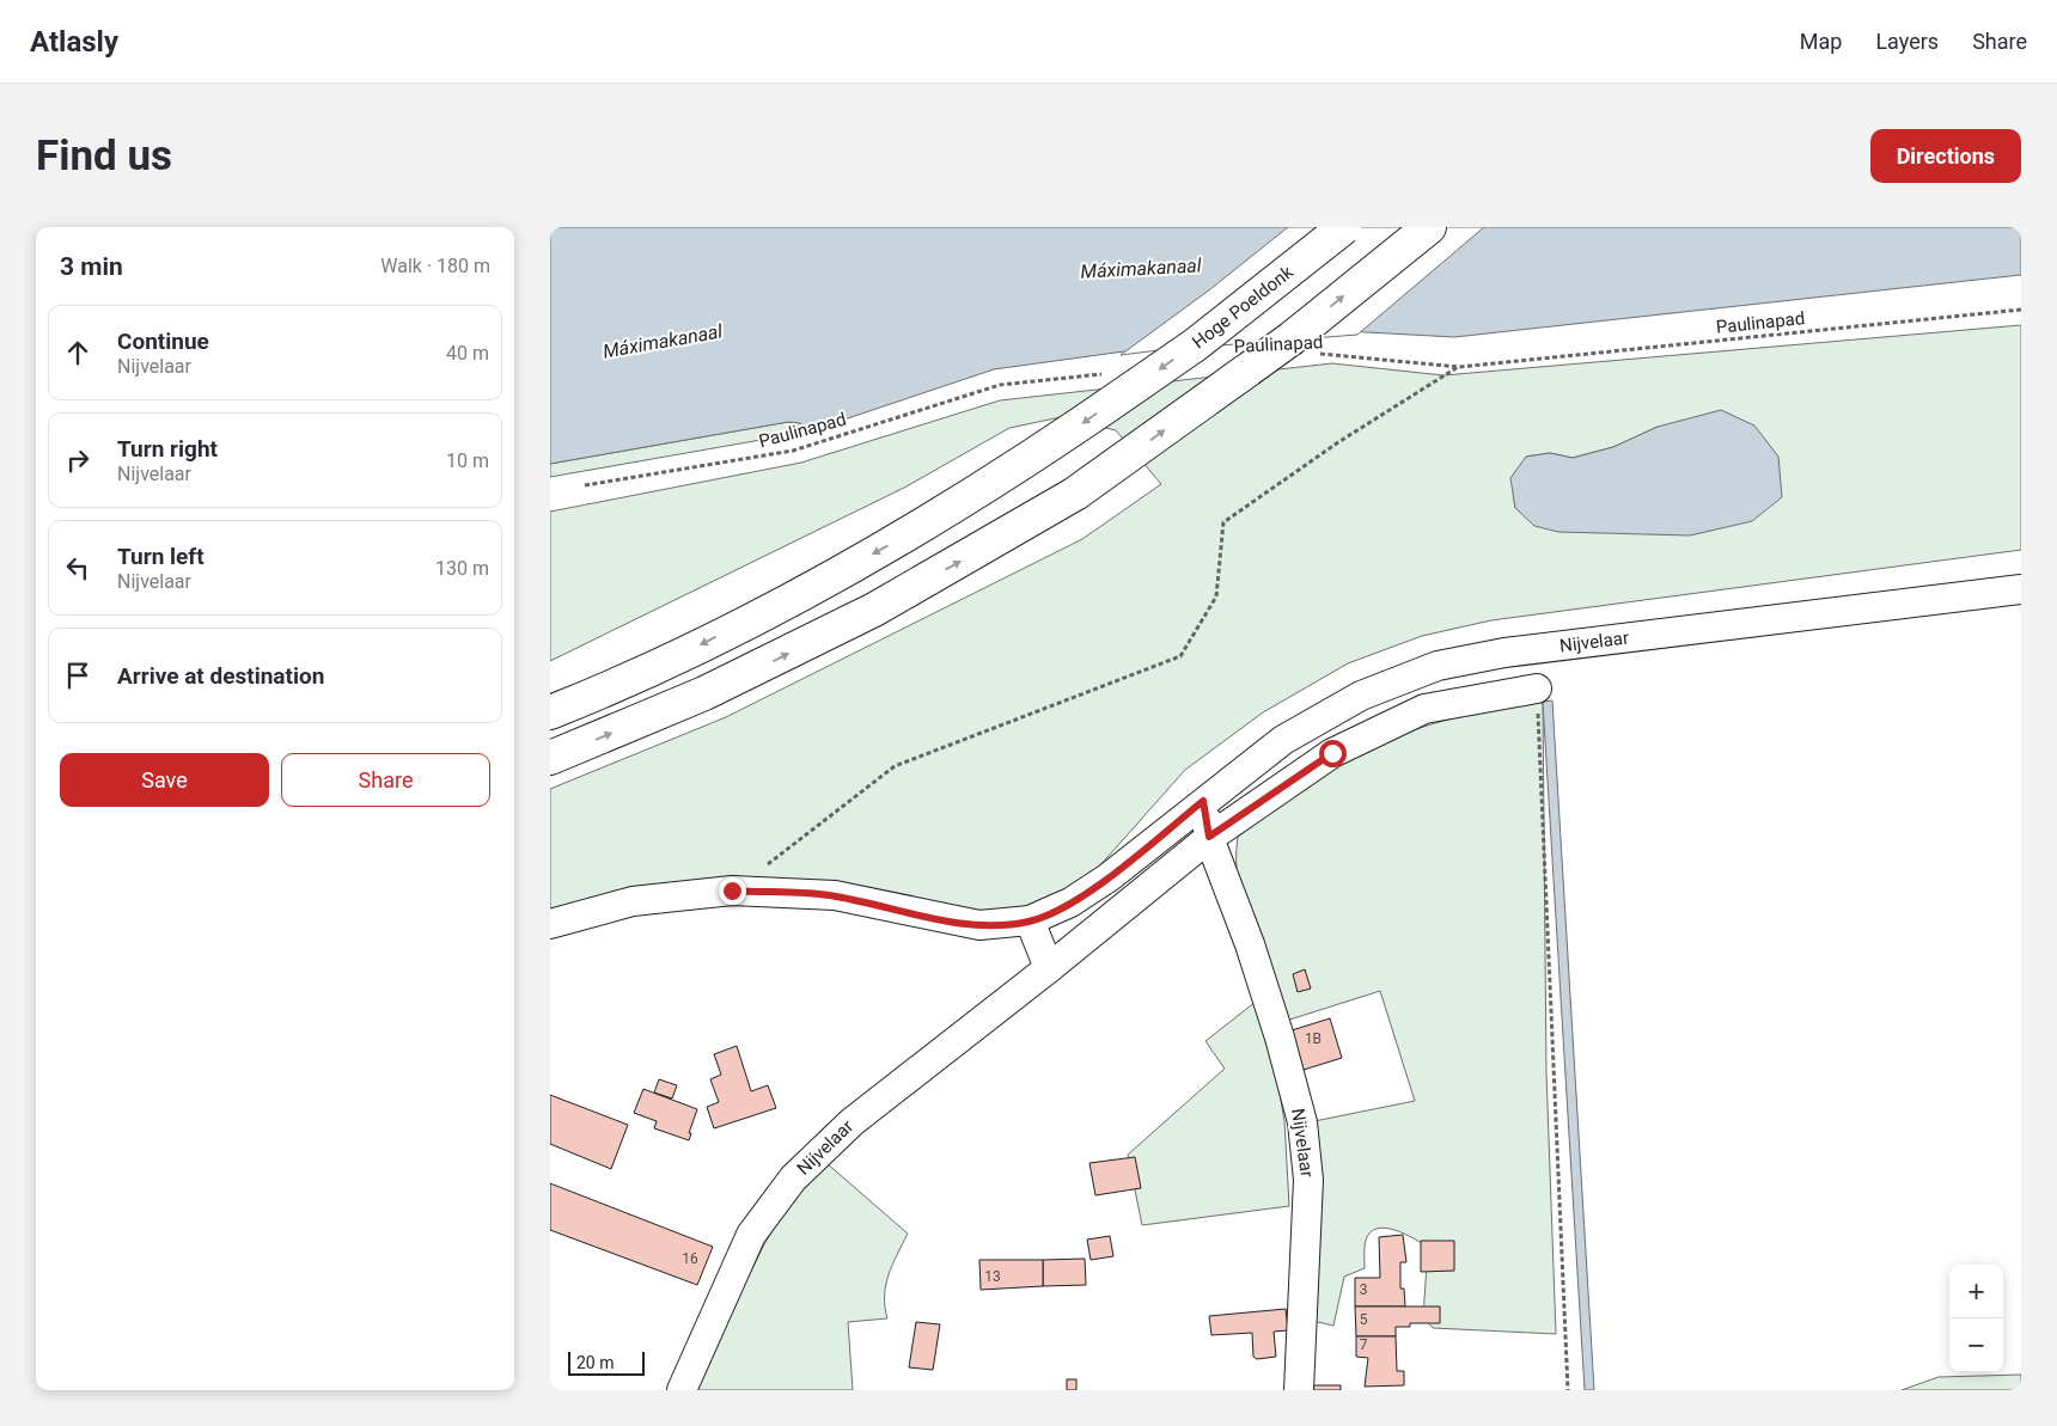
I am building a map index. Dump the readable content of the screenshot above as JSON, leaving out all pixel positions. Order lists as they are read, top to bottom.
{
  "streets": {
    "highway": ["Hoge Poeldonk"],
    "street": ["Nijvelaar"],
    "path": ["Paulinapad"]
  },
  "water": ["Máximakanaal"],
  "house_numbers": [
    "1B",
    "16",
    "13",
    "3",
    "5",
    "7"
  ],
  "scale_bar": "20 m",
  "page": {
    "header": "Atlasly",
    "nav": ["Map", "Layers", "Share"],
    "buttons": [
      "Directions",
      ["Save", "Share"]
    ],
    "title": "Find us",
    "heading": ["3 min", "Walk · 180 m"],
    "list": [
      ["Continue", "Nijvelaar", "40 m"],
      ["Turn right", "Nijvelaar", "10 m"],
      ["Turn left", "Nijvelaar", "130 m"],
      "Arrive at destination"
    ],
    "map_buttons": ["+", "−"],
    "scale": "20 m"
  }
}
